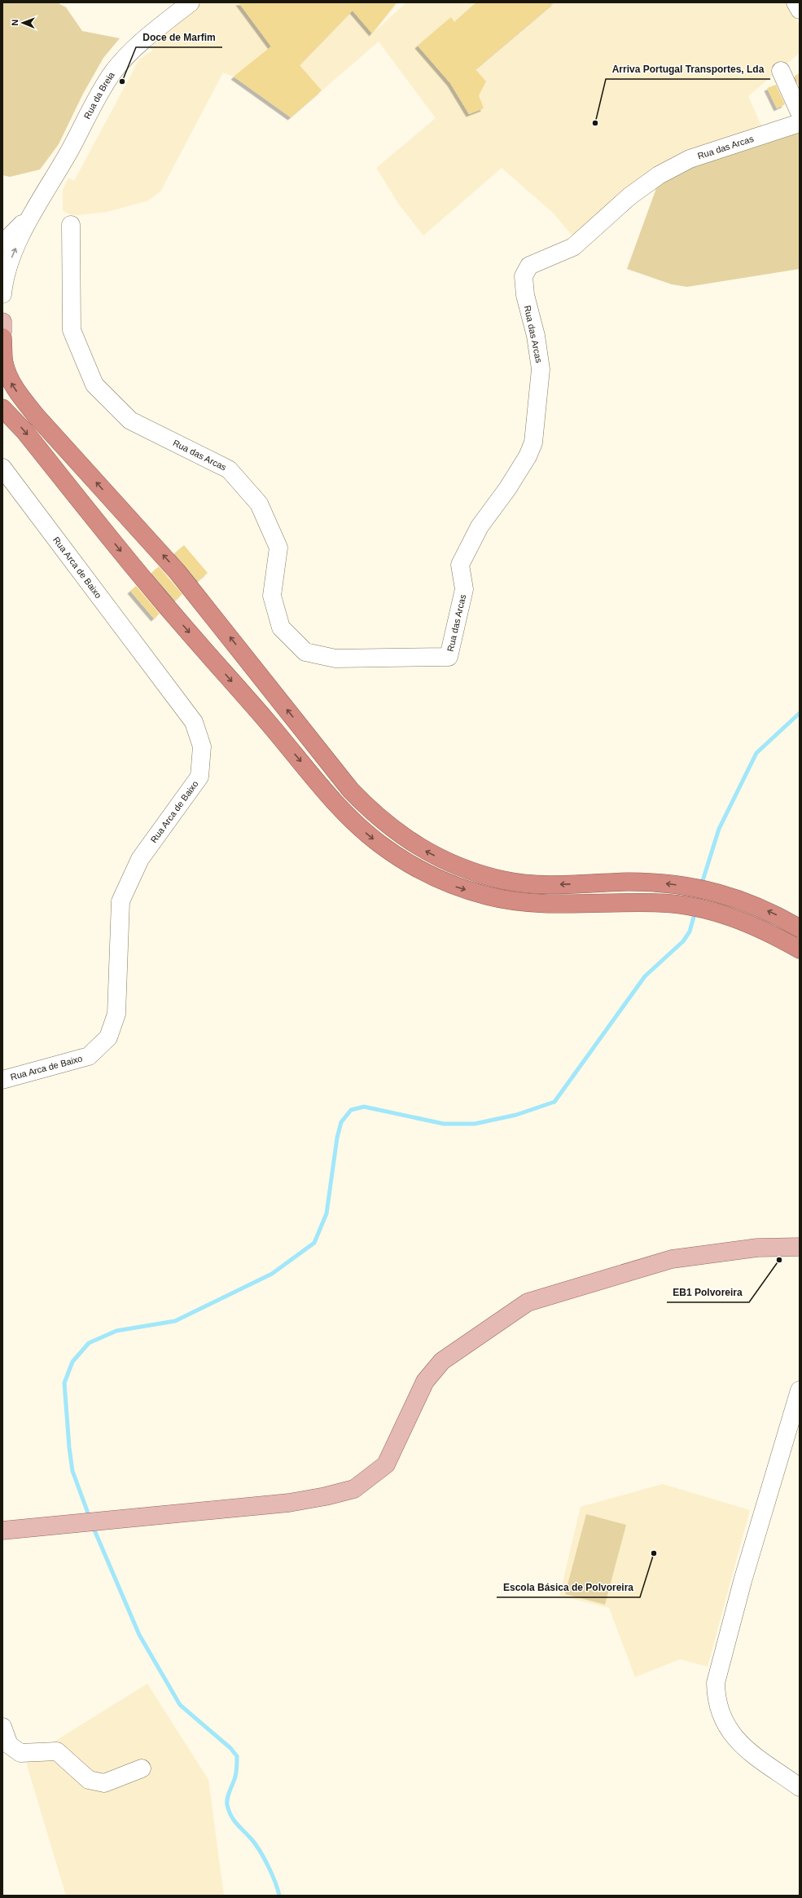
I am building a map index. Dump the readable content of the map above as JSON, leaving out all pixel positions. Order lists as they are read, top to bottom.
{
  "streets": {
    "street": ["Rua da Breia", "Rua das Arcas", "Rua Arca de Baixo"]
  },
  "places": [
    "Doce de Marfim",
    "Arriva Portugal Transportes, Lda",
    "EB1 Polvoreira",
    "Escola Básica de Polvoreira"
  ],
  "north": "left"
}
